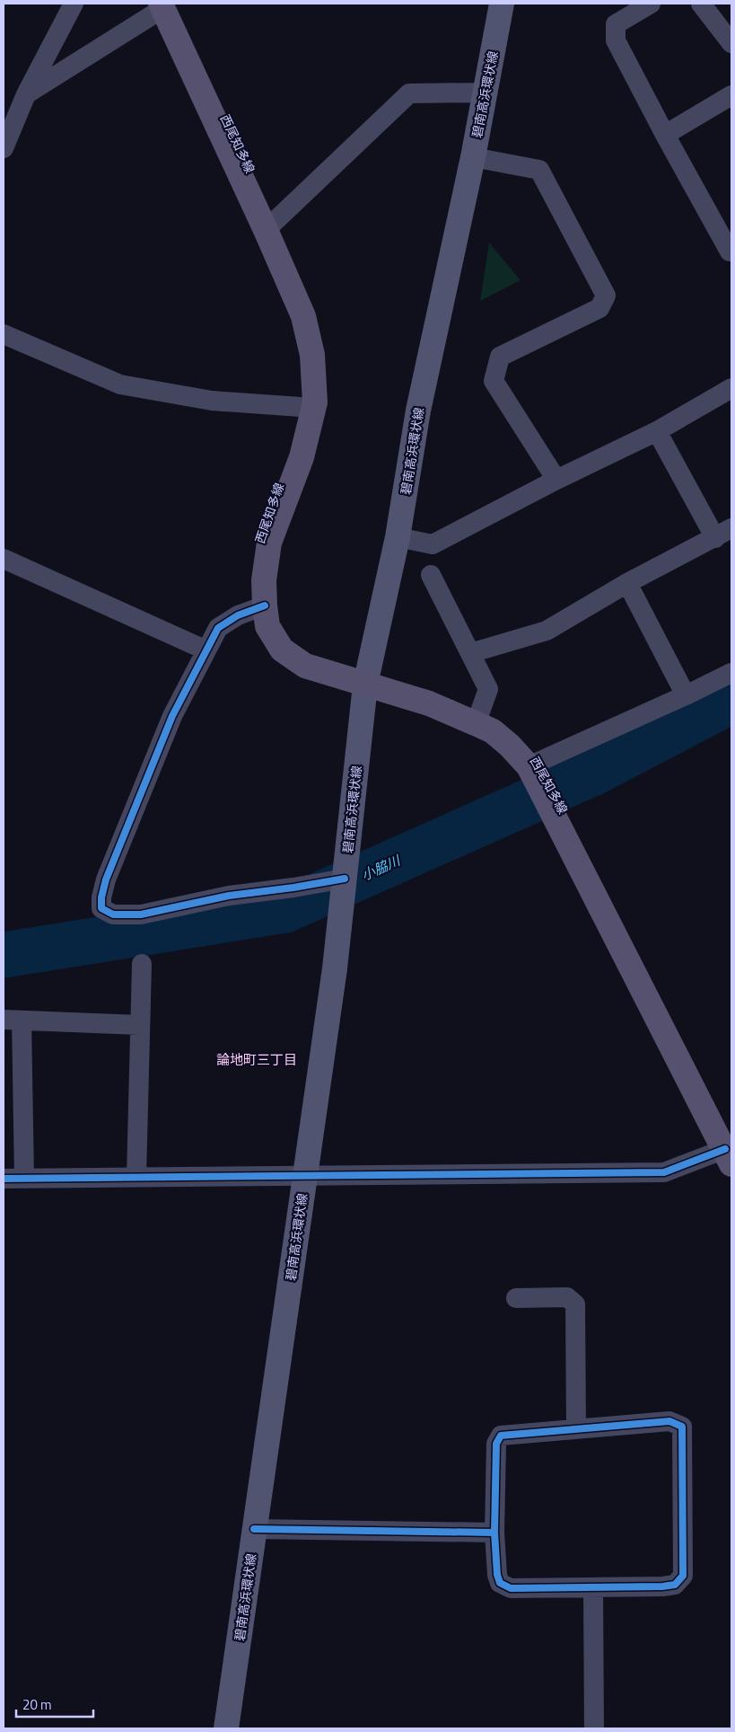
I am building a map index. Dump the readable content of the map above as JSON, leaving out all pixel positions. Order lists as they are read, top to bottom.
{
  "streets": {
    "main road": ["碧南高浜環状線", "西尾知多線"]
  },
  "crossings": [
    ["碧南高浜環状線", "西尾知多線"]
  ],
  "districts": ["論地町三丁目"],
  "water": ["小脇川"],
  "scale_bar": "20 m"
}
